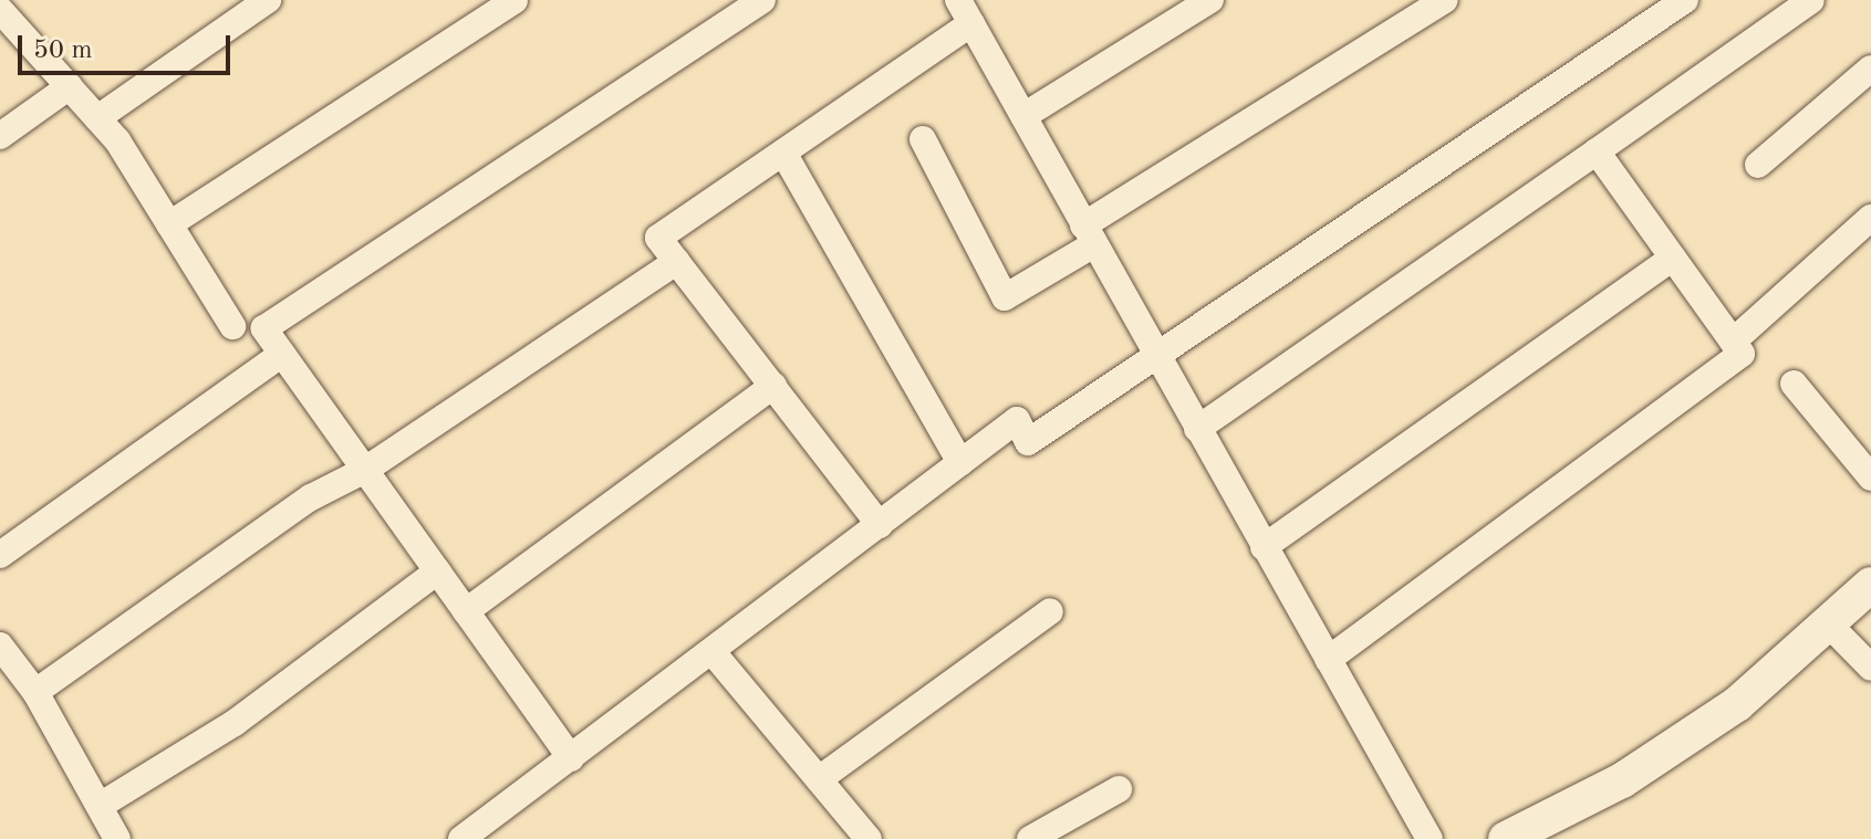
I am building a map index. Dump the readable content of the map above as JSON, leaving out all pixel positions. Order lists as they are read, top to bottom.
{
  "scale_bar": "50 m"
}
